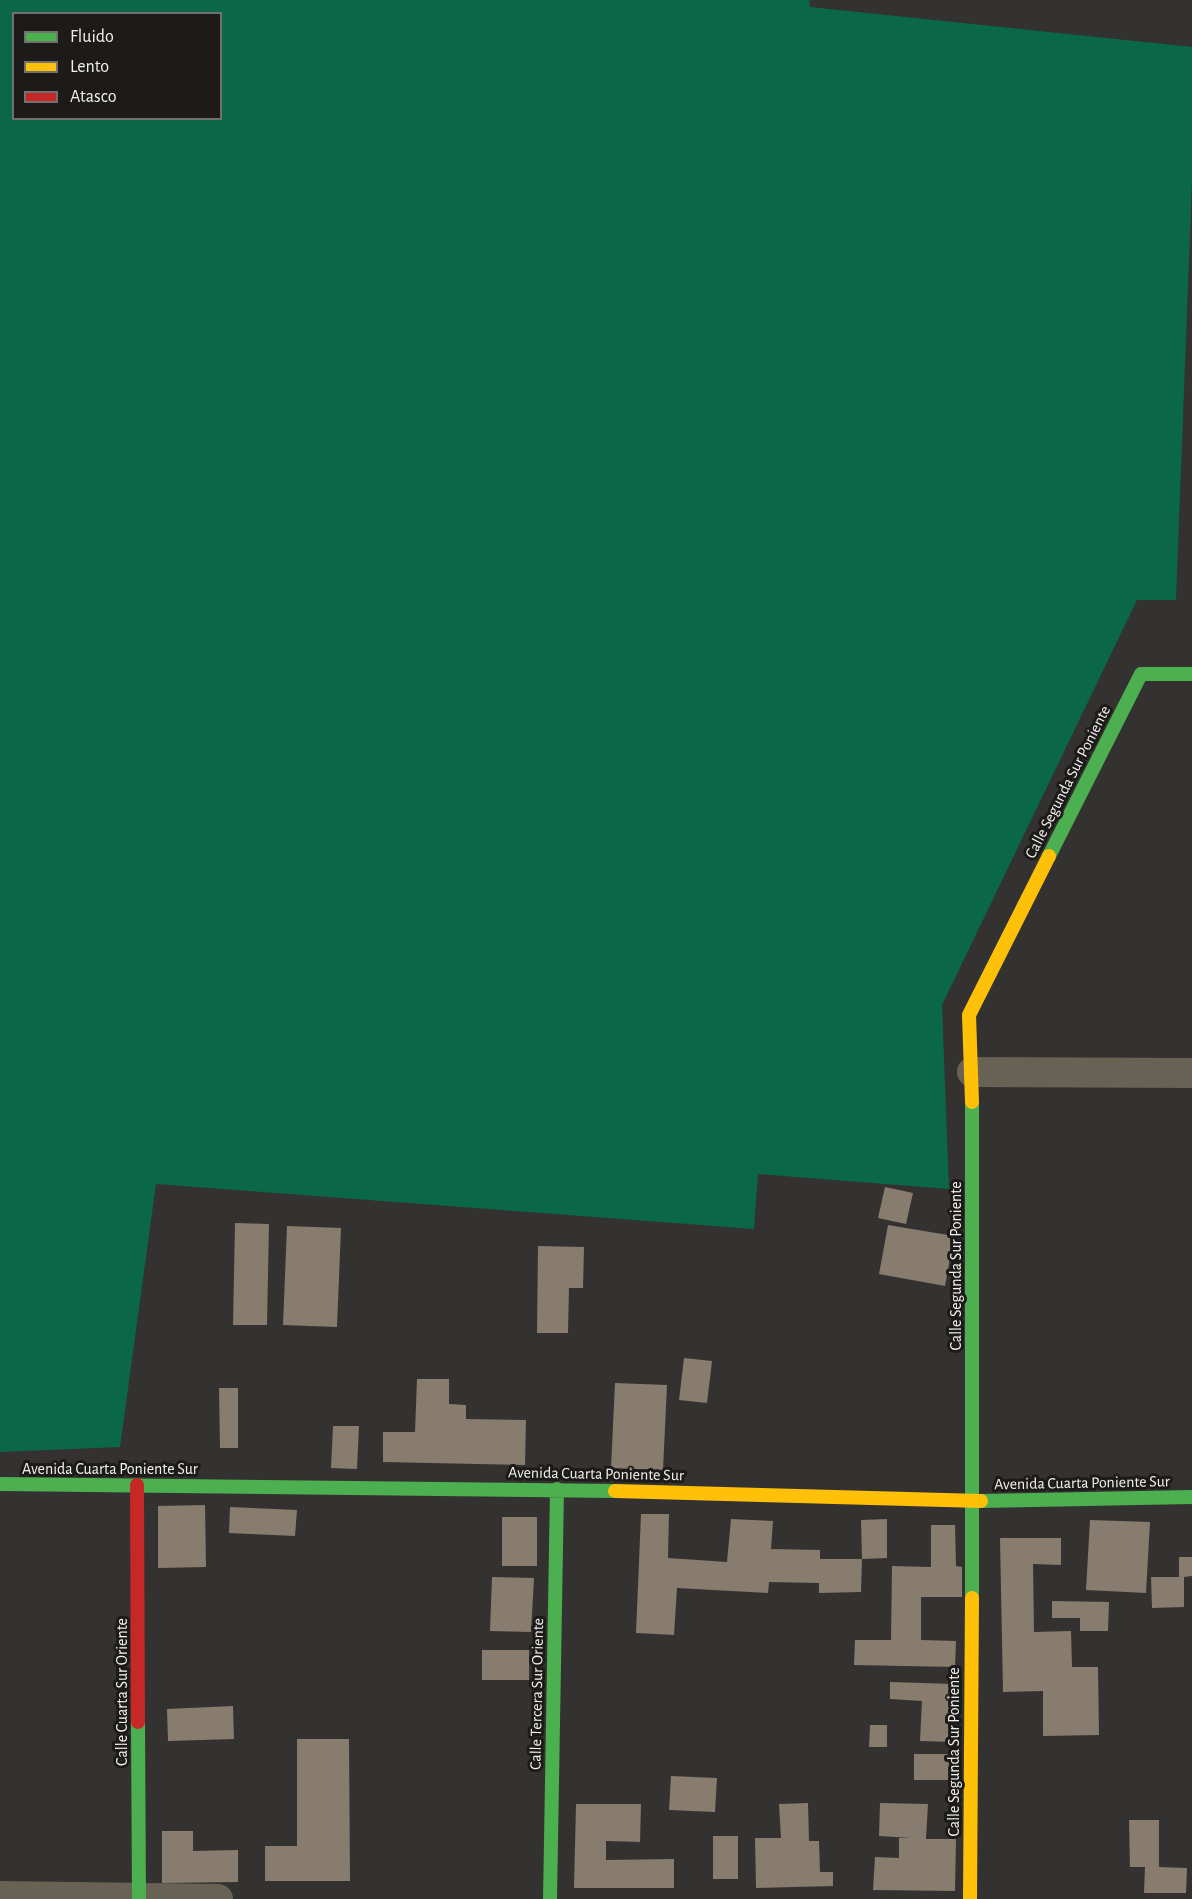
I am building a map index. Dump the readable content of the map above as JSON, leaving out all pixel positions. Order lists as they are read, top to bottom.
{
  "streets": {
    "street": [
      "Calle Segunda Sur Poniente",
      "Avenida Cuarta Poniente Sur",
      "Calle Cuarta Sur Oriente",
      "Calle Tercera Sur Oriente"
    ]
  },
  "crossings": [
    ["Calle Segunda Sur Poniente", "Avenida Cuarta Poniente Sur"],
    ["Avenida Cuarta Poniente Sur", "Calle Cuarta Sur Oriente"],
    ["Avenida Cuarta Poniente Sur", "Calle Tercera Sur Oriente"]
  ],
  "legend": ["Fluido", "Lento", "Atasco"]
}
